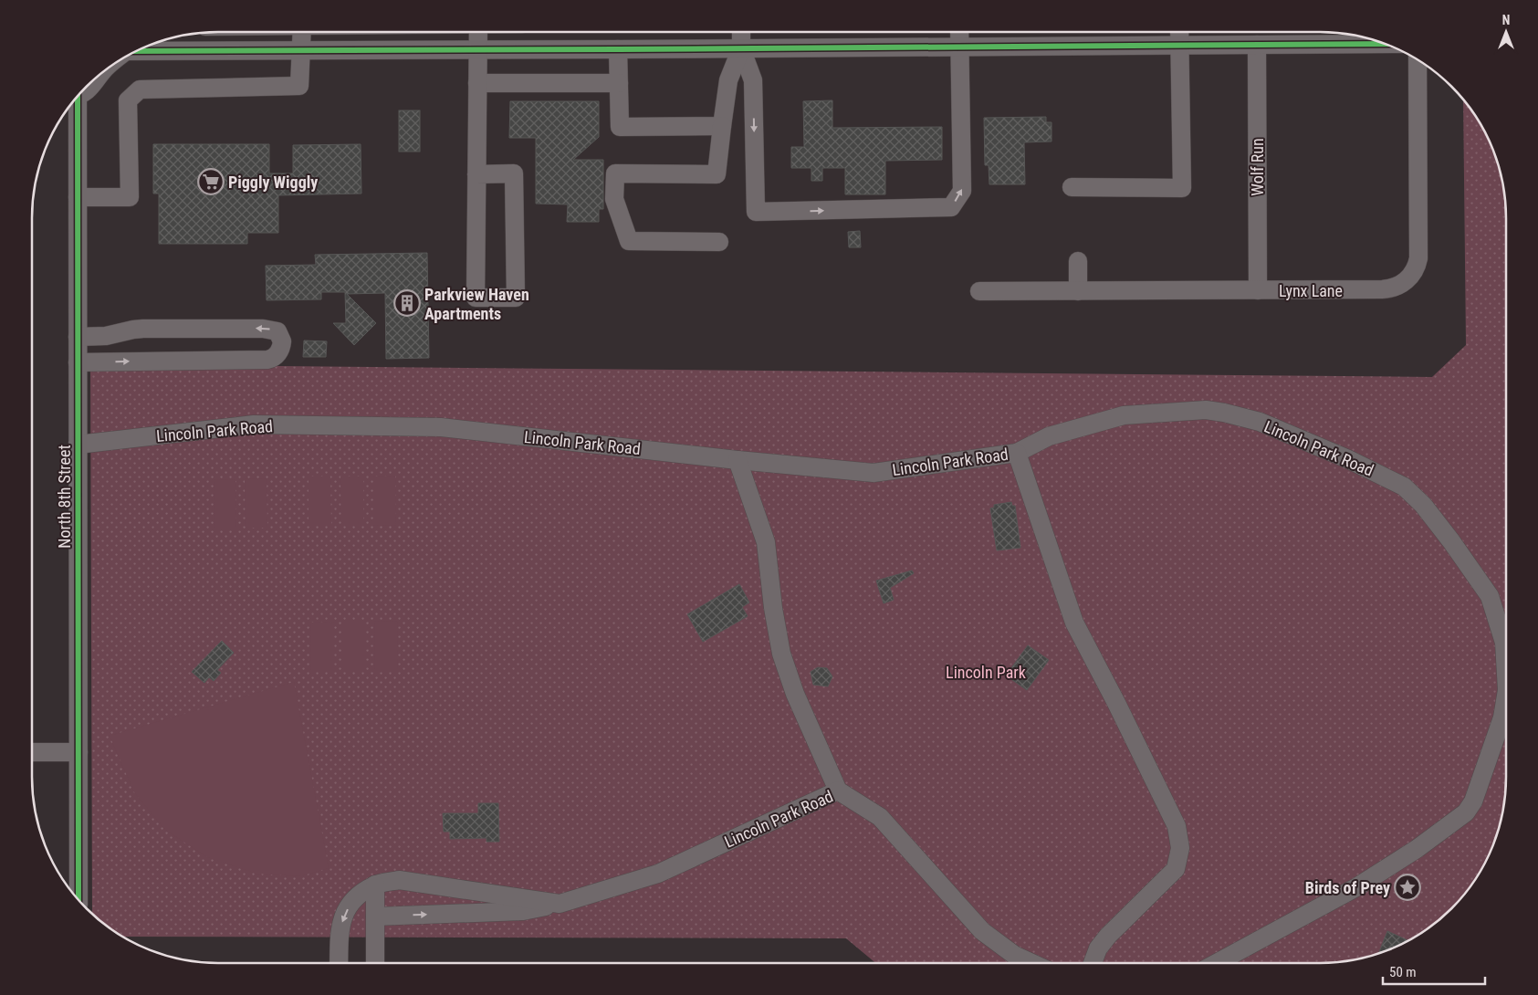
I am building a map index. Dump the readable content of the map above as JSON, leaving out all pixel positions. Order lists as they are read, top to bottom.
{
  "streets": {
    "street": [
      "Wolf Run",
      "Lynx Lane",
      "Lincoln Park Road",
      "North 8th Street"
    ]
  },
  "crossings": [
    ["Wolf Run", "Lynx Lane"],
    ["Lincoln Park Road", "North 8th Street"]
  ],
  "parks": ["Lincoln Park"],
  "places": {
    "supermarket": ["Piggly Wiggly"],
    "building": ["Parkview Haven Apartments"],
    "place": ["Birds of Prey"]
  },
  "scale_bar": "50 m",
  "north": "top"
}
